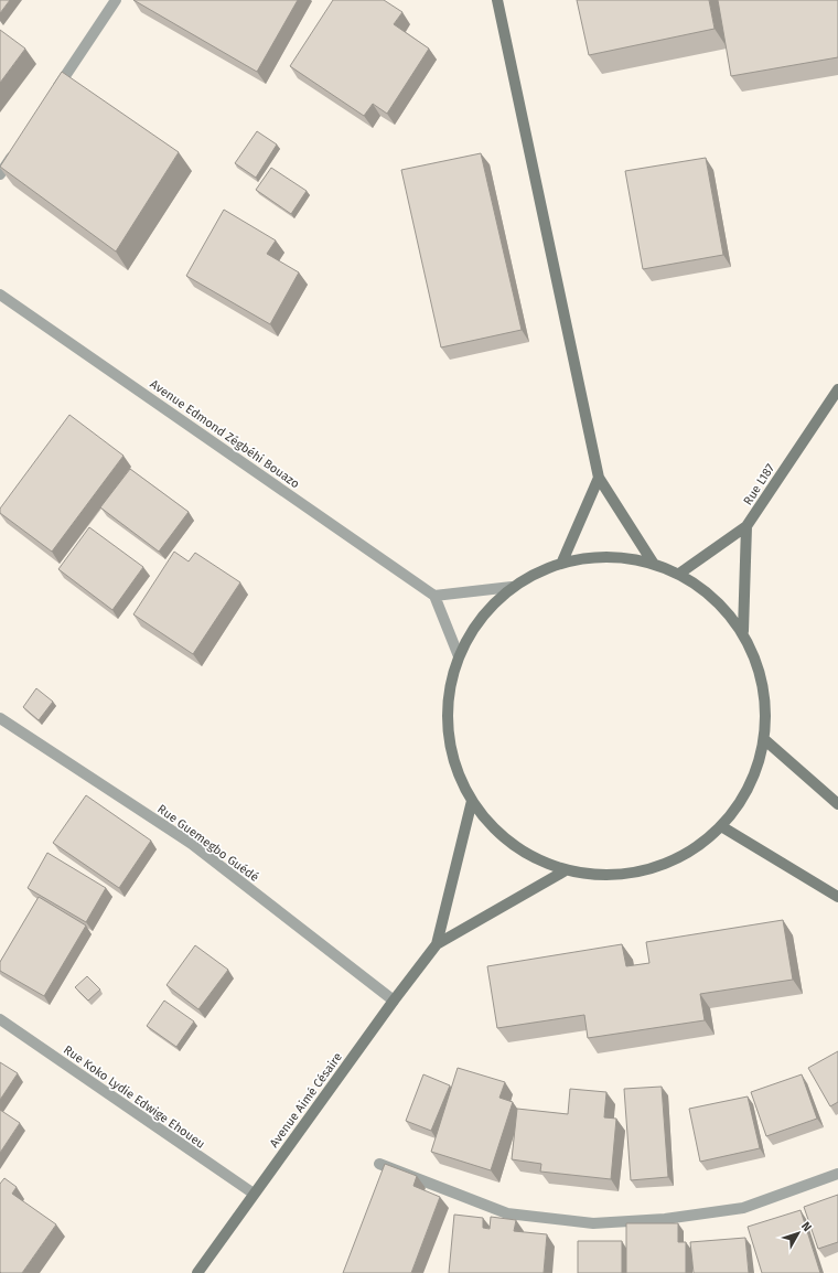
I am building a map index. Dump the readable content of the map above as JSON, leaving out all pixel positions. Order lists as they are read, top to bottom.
{
  "streets": {
    "street": [
      "Avenue Edmond Zégbéhi Bouazo",
      "Rue L187",
      "Rue Guemegbo Guédé",
      "Rue Koko Lydie Edwige Ehoueu",
      "Avenue Aimé Césaire"
    ]
  },
  "crossings": [
    ["Rue Guemegbo Guédé", "Avenue Aimé Césaire"],
    ["Rue Koko Lydie Edwige Ehoueu", "Avenue Aimé Césaire"]
  ],
  "north": "top right"
}
